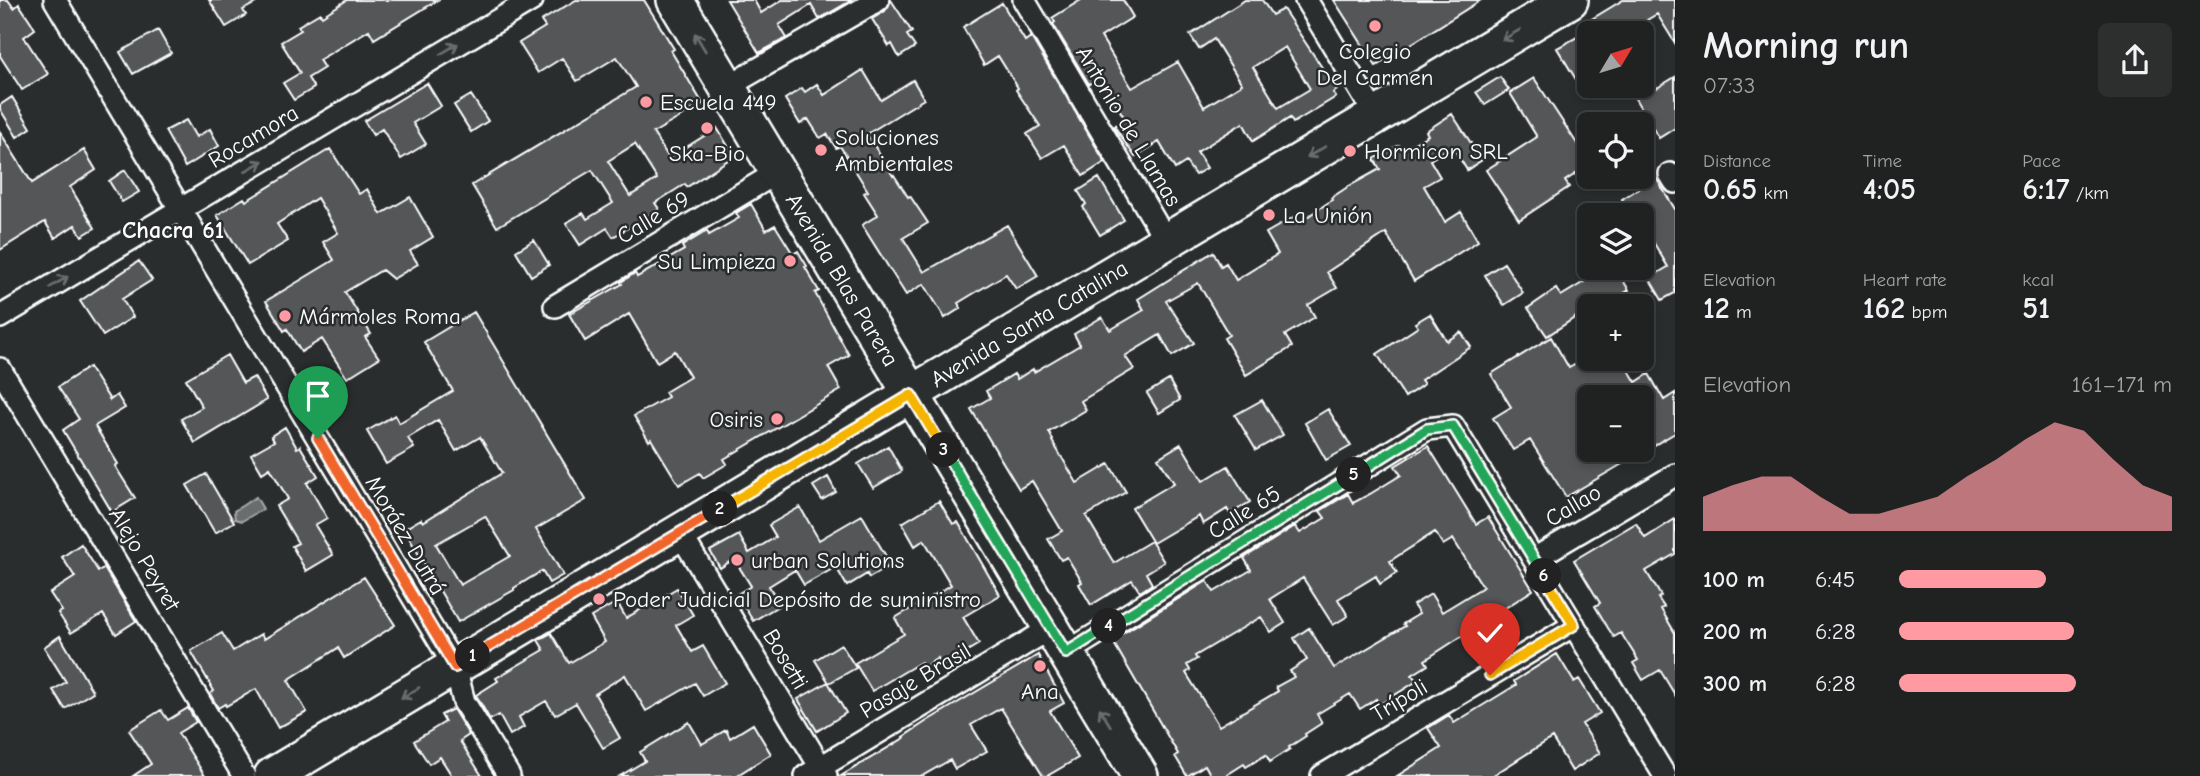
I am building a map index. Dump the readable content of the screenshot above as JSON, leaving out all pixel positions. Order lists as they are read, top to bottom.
{
  "streets": {
    "main road": ["Avenida Blas Parera", "Avenida Santa Catalina"],
    "street": [
      "Antonio de Llamas",
      "Rocamora",
      "Calle 69",
      "Callao",
      "Calle 65",
      "Moráez Dutrá",
      "Alejo Peyret",
      "Bosetti",
      "Pasaje Brasil",
      "Trípoli"
    ]
  },
  "crossings": [
    ["Antonio de Llamas", "Avenida Santa Catalina"],
    ["Rocamora", "Moráez Dutrá"],
    ["Calle 69", "Avenida Blas Parera"],
    ["Avenida Blas Parera", "Avenida Santa Catalina"],
    ["Avenida Blas Parera", "Calle 65"],
    ["Avenida Blas Parera", "Pasaje Brasil"],
    ["Avenida Santa Catalina", "Moráez Dutrá"],
    ["Avenida Santa Catalina", "Bosetti"],
    ["Callao", "Calle 65"],
    ["Calle 65", "Pasaje Brasil"],
    ["Bosetti", "Pasaje Brasil"]
  ],
  "one_way": ["Rocamora", "Avenida Santa Catalina"],
  "districts": ["Chacra 61"],
  "places": [
    "Colegio Del Carmen",
    "Escuela 449",
    "Ska-Bio",
    "Soluciones Ambientales",
    "Hormicon SRL",
    "La Unión",
    "Su Limpieza",
    "Mármoles Roma",
    "Osiris",
    "urban Solutions",
    "Poder Judicial Depósito de suministro",
    "Ana"
  ],
  "north": "top right",
  "page": {
    "heading": ["Morning run", "07:33"],
    "map_buttons": ["+", "−"],
    "stats": [
      ["Distance", "0.65 km"],
      ["Time", "4:05"],
      ["Pace", "6:17 /km"],
      ["Elevation", "12 m"],
      ["Heart rate", "162 bpm"],
      ["kcal", "51"]
    ],
    "chart": ["Elevation", "161–171 m"],
    "pins": [
      "3",
      "5",
      "2",
      "6",
      "4",
      "1"
    ],
    "list": [
      {
        "name": "100 m",
        "note": "6:45"
      },
      {
        "name": "200 m",
        "note": "6:28"
      },
      {
        "name": "300 m",
        "note": "6:28"
      }
    ]
  }
}
